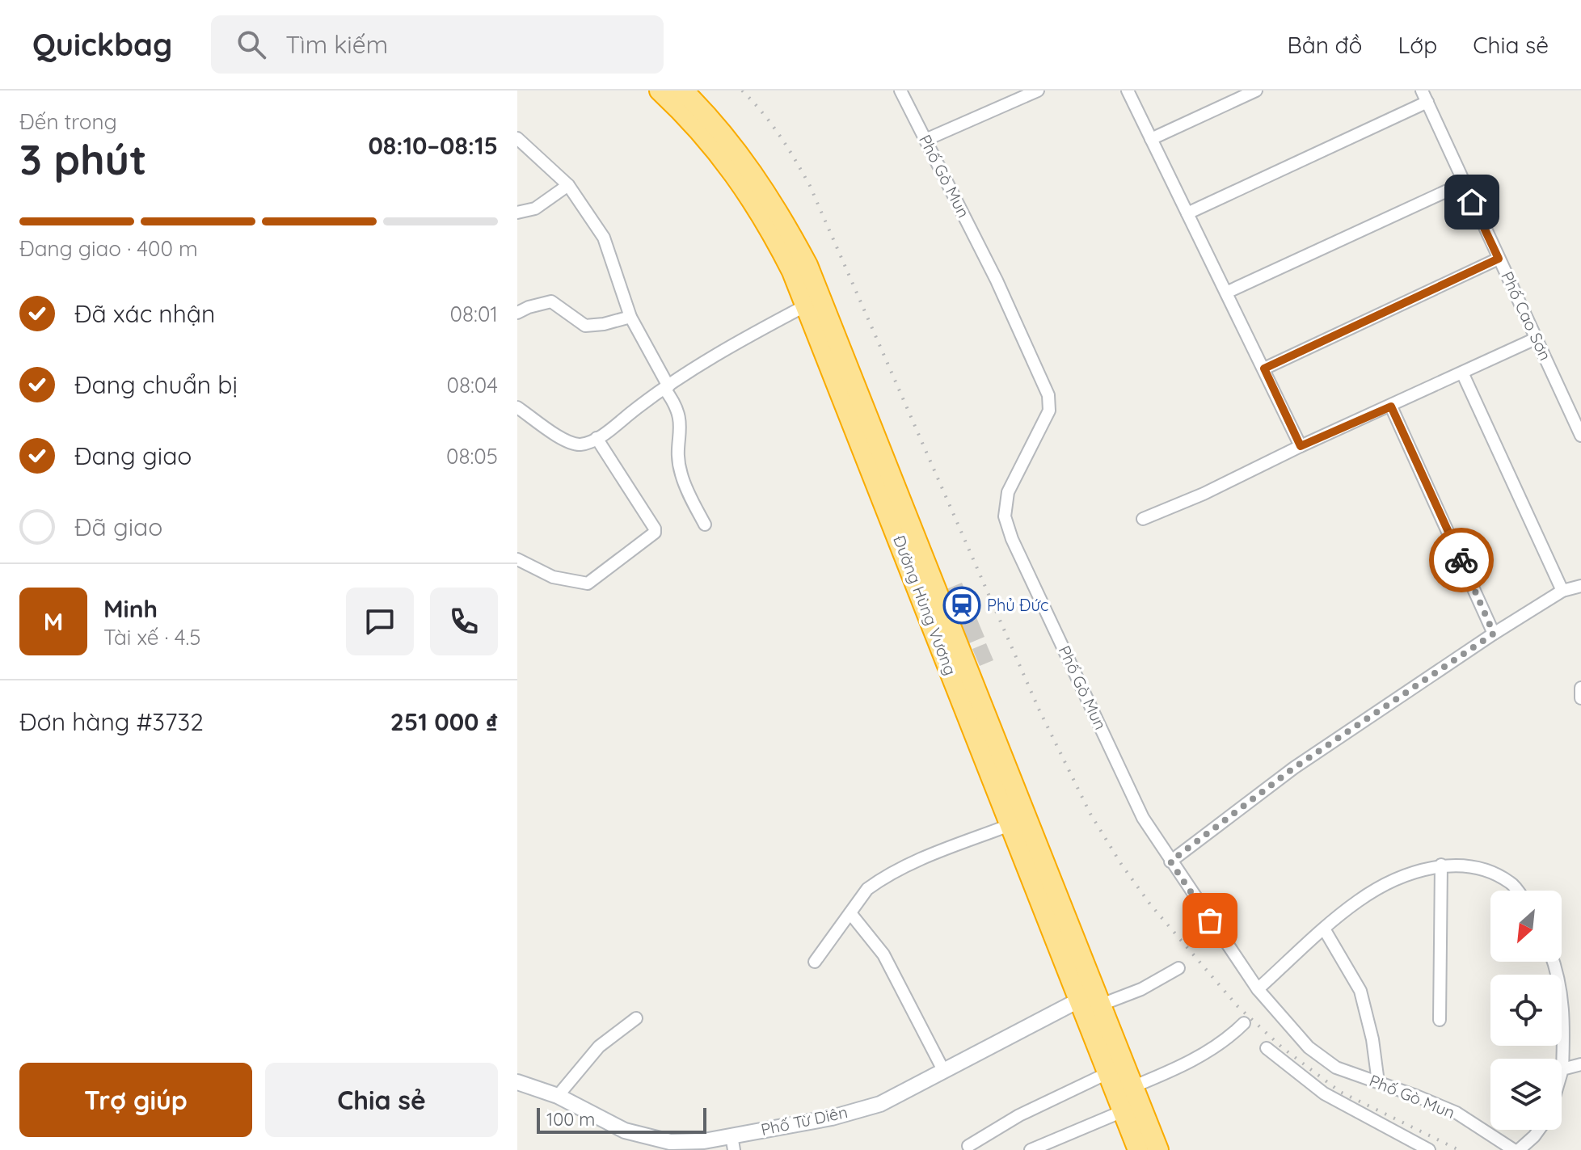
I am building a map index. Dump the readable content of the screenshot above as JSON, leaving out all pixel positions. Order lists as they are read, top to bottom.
{
  "streets": {
    "highway": ["Đường Hùng Vương"],
    "street": ["Phố Gò Mun", "Phố Cao Sơn", "Phố Từ Diên"]
  },
  "crossings": [
    ["Đường Hùng Vương", "Phố Từ Diên"]
  ],
  "places": {
    "station": ["Phủ Đức"]
  },
  "scale_bar": "100 m",
  "north": "bottom left",
  "page": {
    "header": "Quickbag",
    "search": "Tìm kiếm",
    "nav": ["Bản đồ", "Lớp", "Chia sẻ"],
    "heading": ["3 phút", "Đến trong", "08:10–08:15"],
    "panel": [
      "Minh",
      "Tài xế · 4.5",
      "Đơn hàng #3732",
      "251 000 ₫"
    ],
    "bar": "Đang giao · 400 m",
    "list": [
      ["Đã xác nhận", "08:01"],
      ["Đang chuẩn bị", "08:04"],
      ["Đang giao", "08:05"],
      "Đã giao"
    ],
    "round": "M",
    "buttons": ["Trợ giúp", "Chia sẻ"],
    "scale": "100 m"
  }
}
